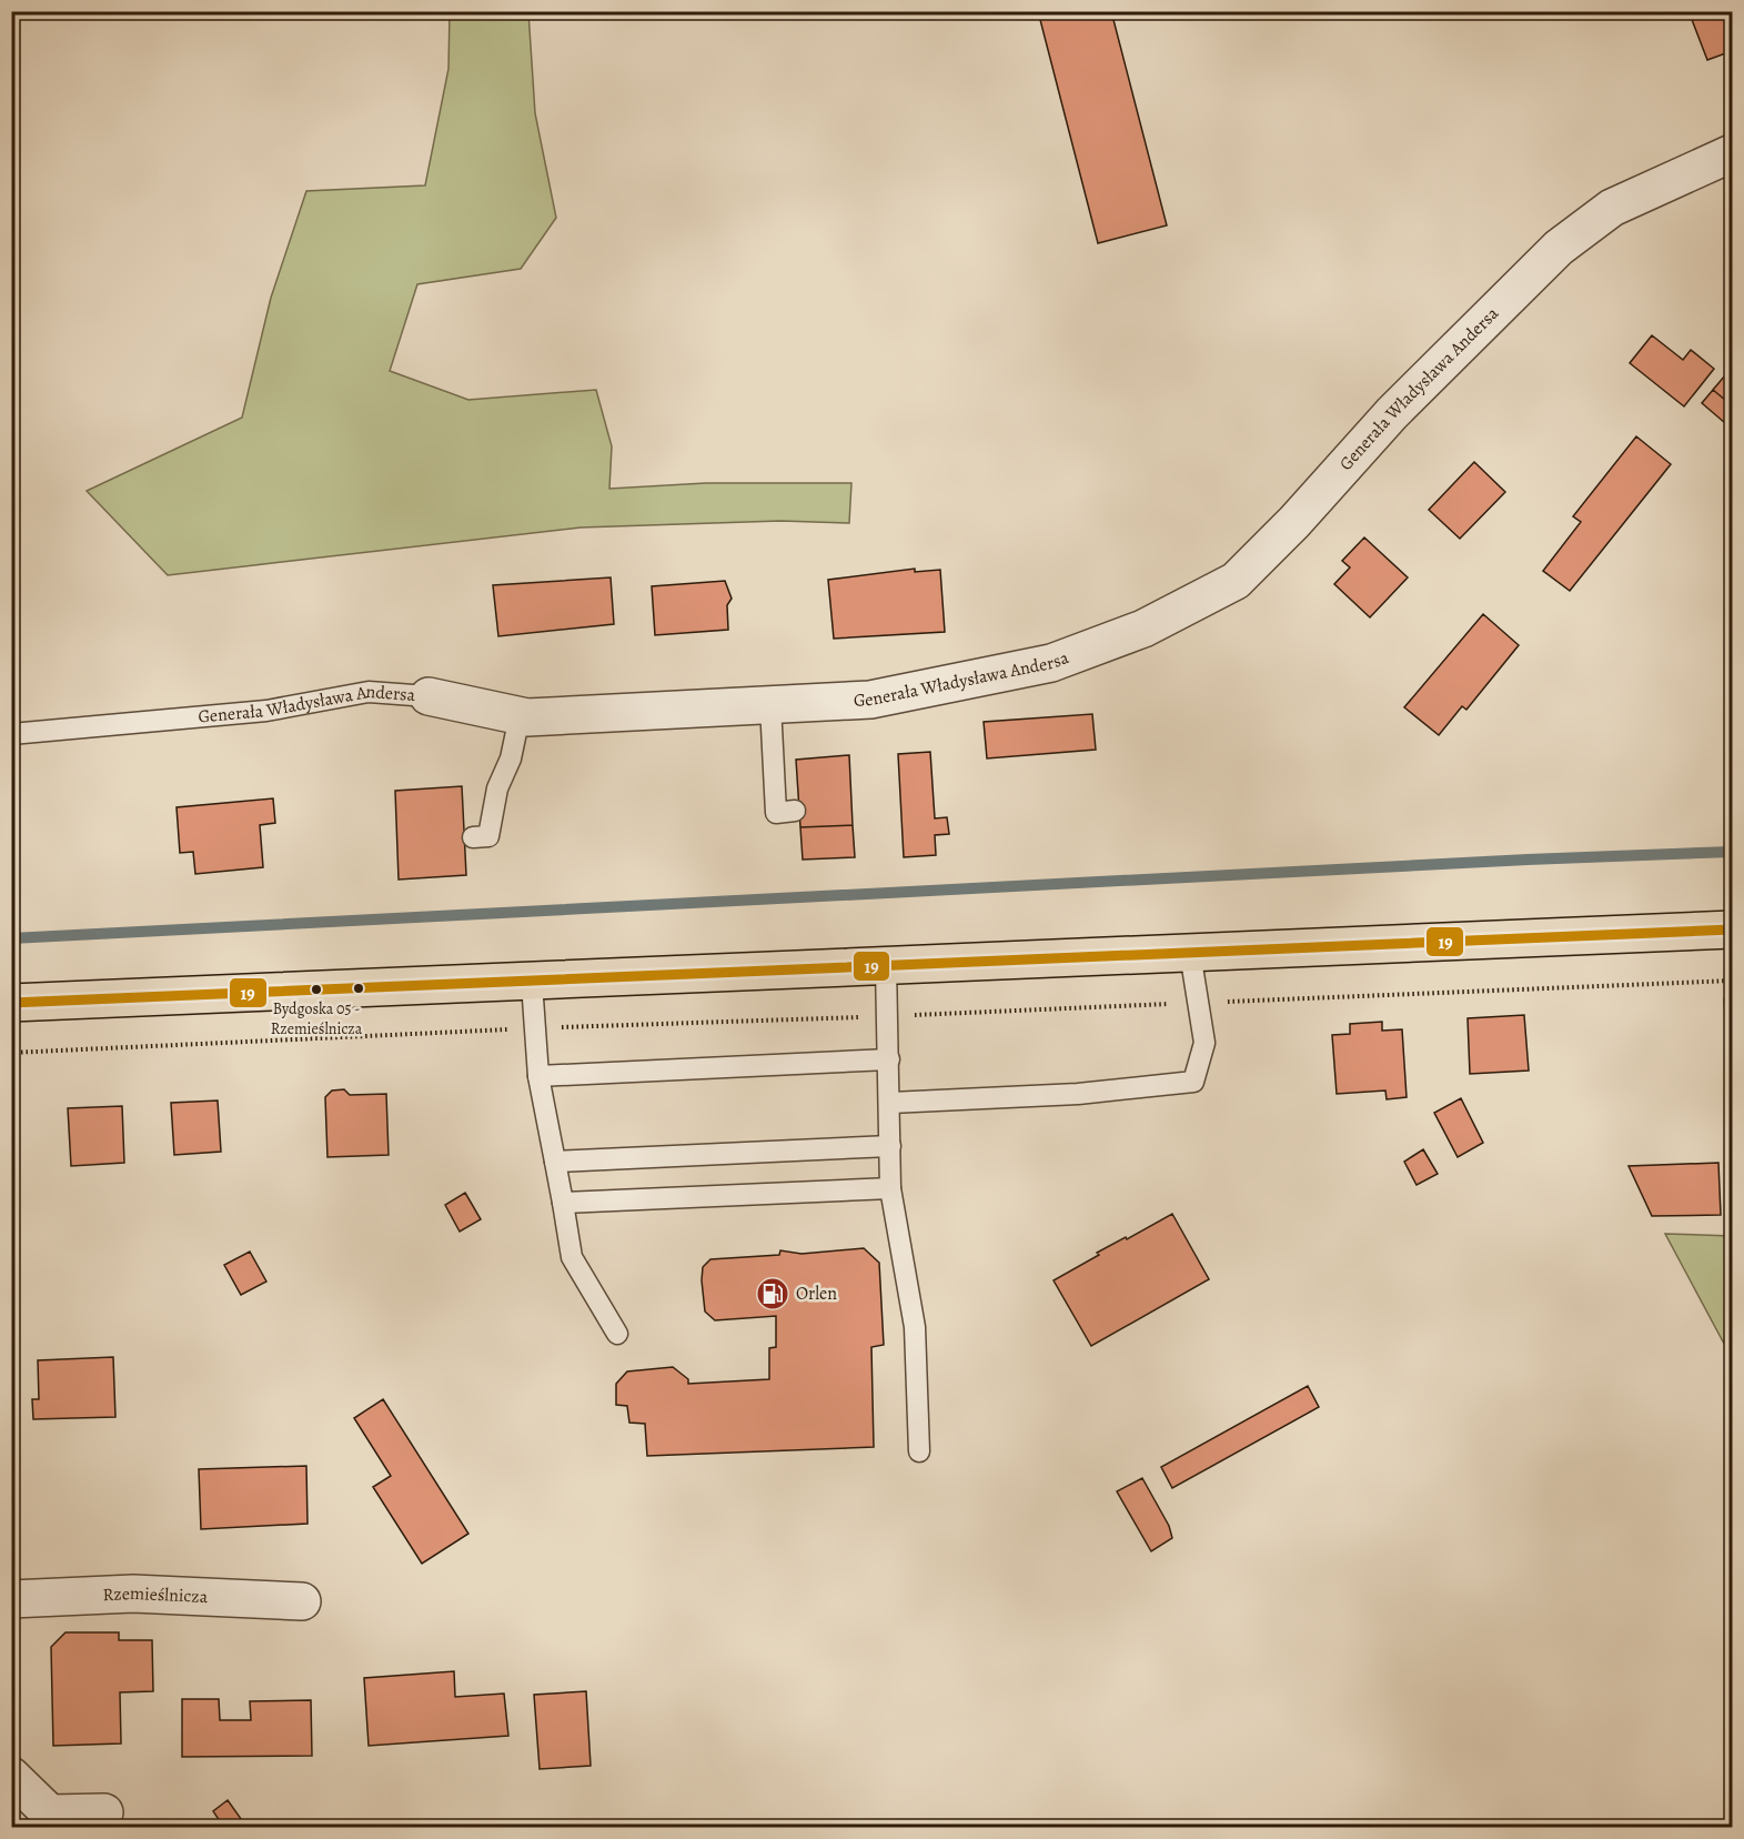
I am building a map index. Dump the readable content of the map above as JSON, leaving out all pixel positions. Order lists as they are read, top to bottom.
{
  "streets": {
    "street": ["Generała Władysława Andersa", "Rzemieślnicza"]
  },
  "places": {
    "other": ["Bydgoska 05 - Rzemieślnicza"],
    "fuel station": ["Orlen"]
  },
  "lines": ["transit line 19"]
}
